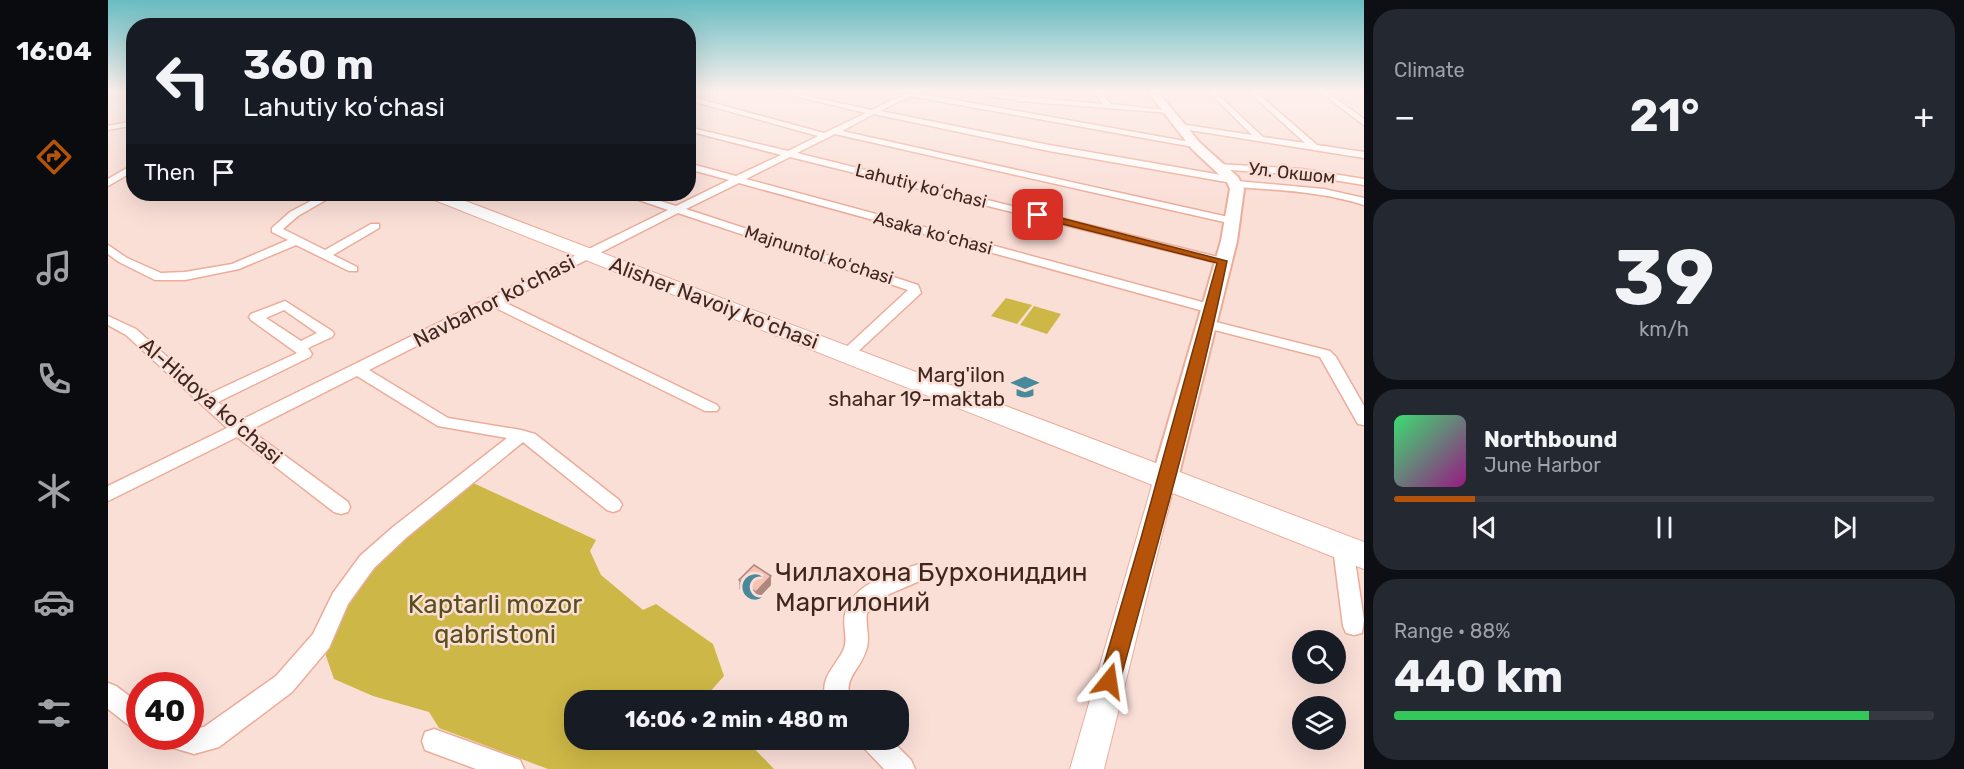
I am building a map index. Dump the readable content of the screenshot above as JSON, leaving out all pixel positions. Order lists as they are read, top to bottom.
{
  "streets": {
    "main road": ["Alisher Navoiy koʻchasi"],
    "street": [
      "Ул. Окшом",
      "Lahutiy koʻchasi",
      "Asaka koʻchasi",
      "Majnuntol koʻchasi",
      "Navbahor koʻchasi",
      "Al-Hidoya koʻchasi"
    ]
  },
  "crossings": [
    ["Lahutiy koʻchasi", "Navbahor koʻchasi"],
    ["Asaka koʻchasi", "Navbahor koʻchasi"],
    ["Majnuntol koʻchasi", "Navbahor koʻchasi"],
    ["Majnuntol koʻchasi", "Alisher Navoiy koʻchasi"],
    ["Navbahor koʻchasi", "Alisher Navoiy koʻchasi"],
    ["Navbahor koʻchasi", "Al-Hidoya koʻchasi"]
  ],
  "parks": ["Kaptarli mozor qabristoni"],
  "places": {
    "school or university": ["Marg'ilon shahar 19-maktab"],
    "mosque": ["Чиллахона Бурхониддин Маргилоний"]
  },
  "page": {
    "tabs": "16:04",
    "tile": [
      "Climate",
      ["39", "km/h"],
      ["Range · 88%", "440 km"]
    ],
    "turn": ["360 m", "Lahutiy koʻchasi"],
    "heat": ["−", "21°", "+"],
    "then": "Then",
    "song": ["Northbound", "June Harbor"],
    "limit": "40",
    "trip": "16:06 · 2 min · 480 m"
  }
}
